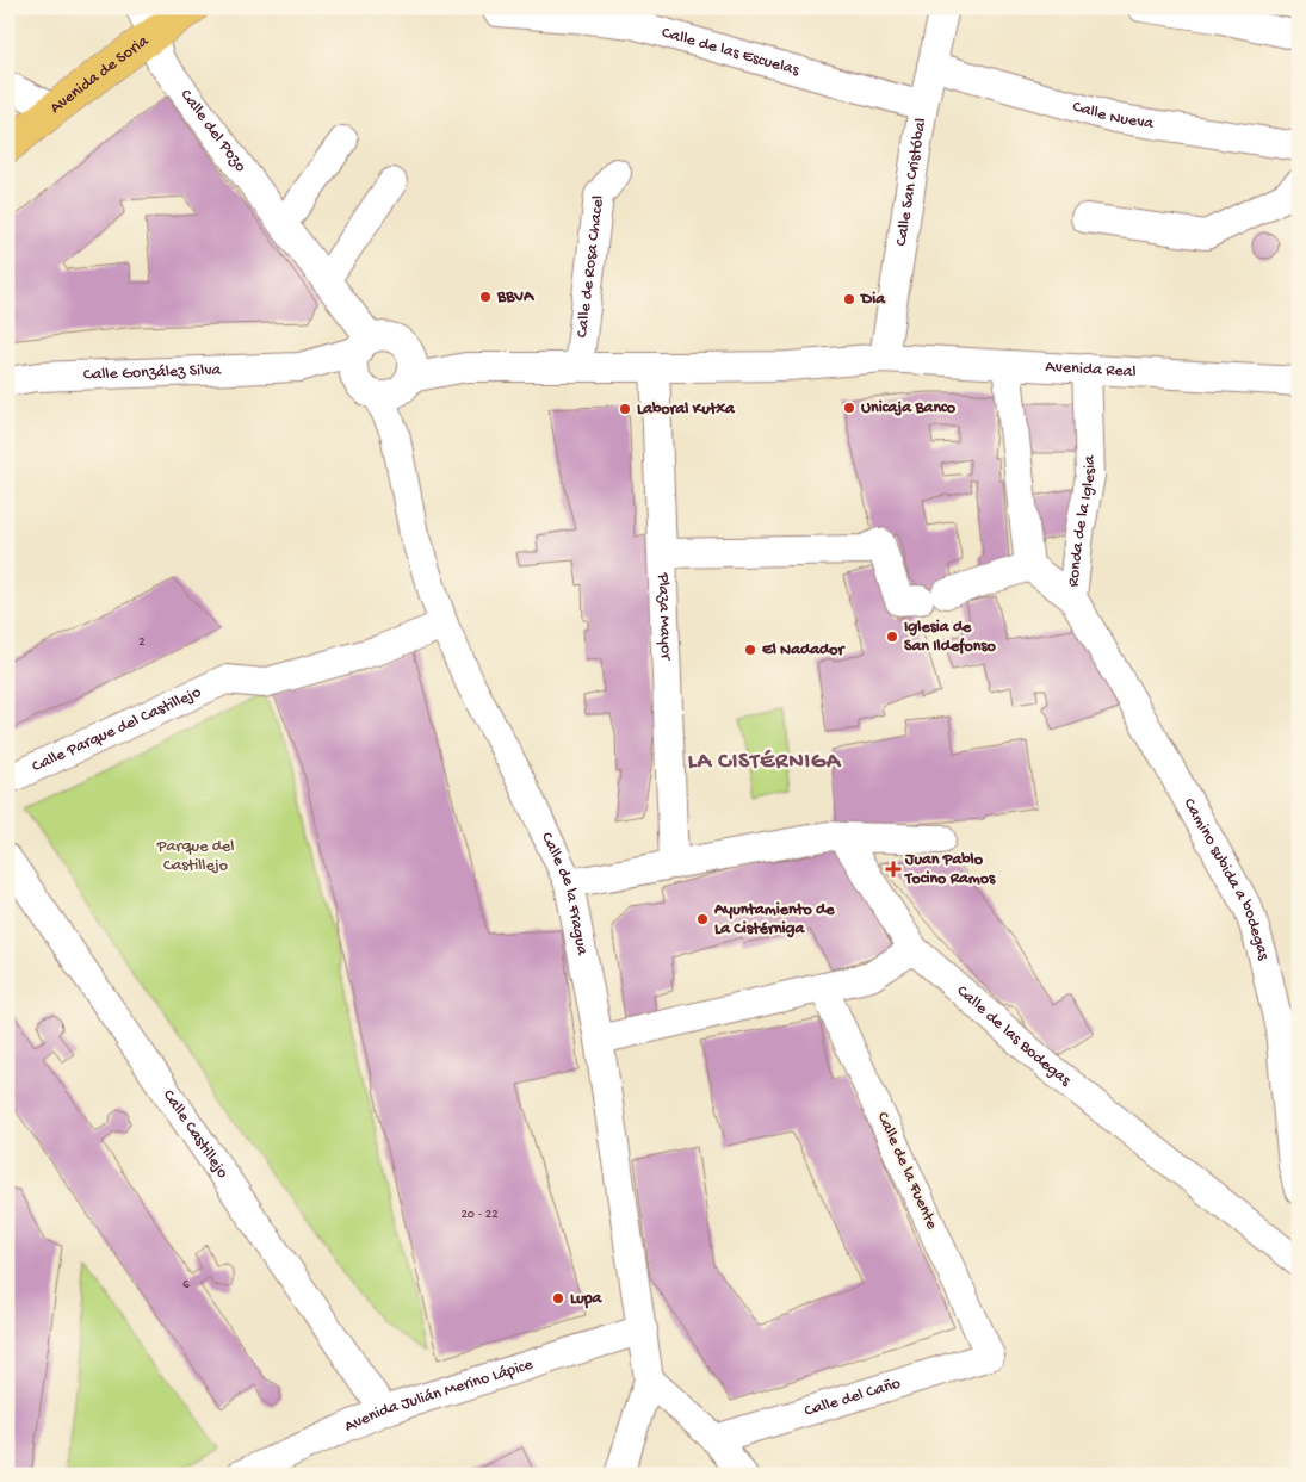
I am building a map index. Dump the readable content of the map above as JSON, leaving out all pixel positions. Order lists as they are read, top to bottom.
{
  "streets": {
    "main road": ["Avenida de Soria"],
    "street": [
      "Calle de las Escuelas",
      "Calle Nueva",
      "Calle del Pozo",
      "Calle San Cristóbal",
      "Calle de Rosa Chacel",
      "Avenida Real",
      "Calle González Silva",
      "Ronda de la Iglesia",
      "Plaza Mayor",
      "Calle Parque del Castillejo",
      "Camino subida a bodegas",
      "Calle de la Fragua",
      "Calle de las Bodegas",
      "Calle Castillejo",
      "Calle de la Fuente",
      "Avenida Julián Merino Lápice",
      "Calle del Caño"
    ]
  },
  "crossings": [
    ["Calle de las Escuelas", "Calle San Cristóbal"],
    ["Avenida de Soria", "Calle del Pozo"],
    ["Calle Nueva", "Calle San Cristóbal"],
    ["Calle del Pozo", "Calle González Silva"],
    ["Calle del Pozo", "Calle de la Fragua"],
    ["Calle San Cristóbal", "Avenida Real"],
    ["Calle de Rosa Chacel", "Calle González Silva"],
    ["Avenida Real", "Ronda de la Iglesia"],
    ["Calle González Silva", "Plaza Mayor"],
    ["Calle González Silva", "Calle de la Fragua"],
    ["Ronda de la Iglesia", "Camino subida a bodegas"],
    ["Calle Parque del Castillejo", "Calle de la Fragua"],
    ["Calle de la Fragua", "Avenida Julián Merino Lápice"],
    ["Calle Castillejo", "Avenida Julián Merino Lápice"],
    ["Calle de la Fuente", "Calle del Caño"]
  ],
  "districts": ["LA CISTÉRNIGA"],
  "parks": ["Parque del Castillejo"],
  "places": {
    "other": [
      "BBVA",
      "Dia",
      "Unicaja Banco",
      "Laboral Kutxa",
      "Iglesia de San Ildefonso",
      "El Nadador",
      "Ayuntamiento de La Cistérniga",
      "Lupa"
    ],
    "health": ["Juan Pablo Tocino Ramos"]
  },
  "house_numbers": ["2", "20 - 22", "6"]
}
